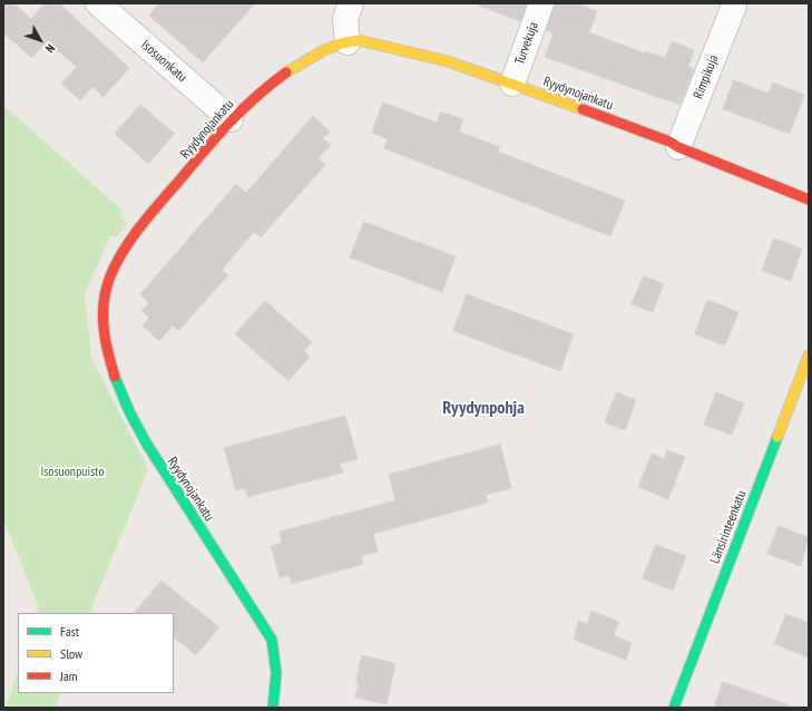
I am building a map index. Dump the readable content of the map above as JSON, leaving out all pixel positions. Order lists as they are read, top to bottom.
{
  "streets": {
    "street": [
      "Turvekuja",
      "Isosuonkatu",
      "Rimpikuja",
      "Ryydynojankatu",
      "Länsirinteenkatu"
    ]
  },
  "crossings": [
    ["Turvekuja", "Ryydynojankatu"],
    ["Isosuonkatu", "Ryydynojankatu"],
    ["Rimpikuja", "Ryydynojankatu"]
  ],
  "districts": ["Ryydynpohja"],
  "parks": ["Isosuonpuisto"],
  "legend": ["Fast", "Slow", "Jam"],
  "north": "bottom right"
}
